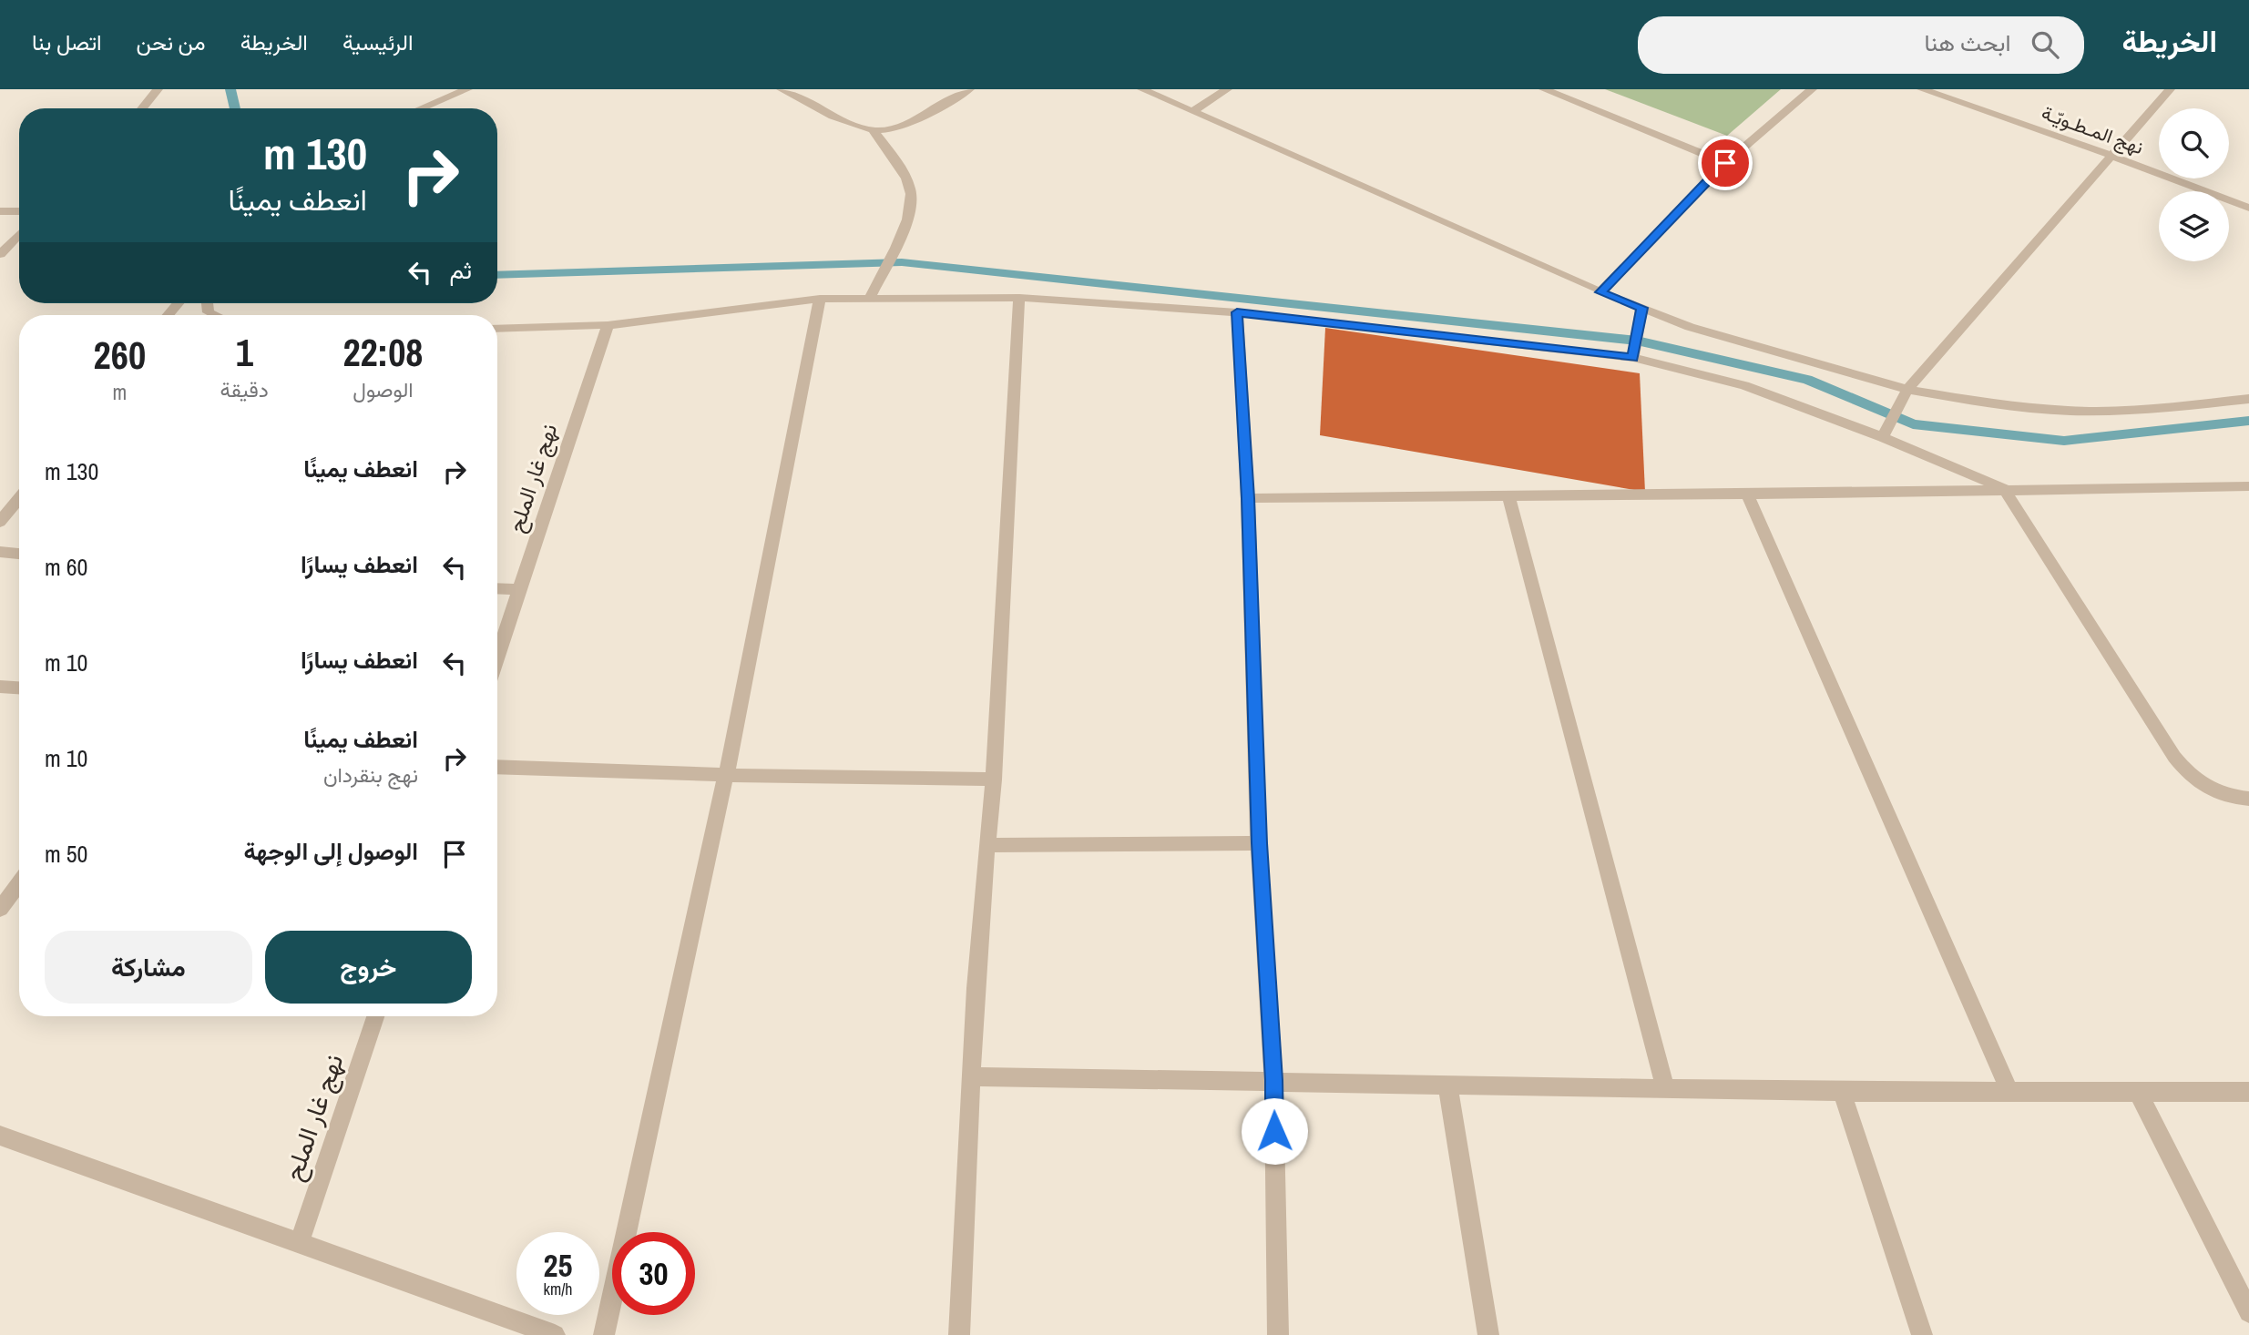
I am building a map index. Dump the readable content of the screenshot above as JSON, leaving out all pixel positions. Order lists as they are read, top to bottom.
{
  "streets": {
    "street": ["نهج المـطـويّـة", "نهج غار الملح"]
  },
  "page": {
    "header": "الخريطة",
    "search": "ابحث هنا",
    "nav": [
      "الرئيسية",
      "الخريطة",
      "من نحن",
      "اتصل بنا"
    ],
    "turn": ["130 m", "انعطف يمينًا"],
    "then": "ثم",
    "eta": [
      "22:08",
      "الوصول",
      "1",
      "دقيقة",
      "260",
      "m"
    ],
    "list": [
      {
        "name": "انعطف يمينًا",
        "value": "130 m"
      },
      {
        "name": "انعطف يسارًا",
        "value": "60 m"
      },
      {
        "name": "انعطف يسارًا",
        "value": "10 m"
      },
      {
        "name": "انعطف يمينًا",
        "note": "نهج بنقردان",
        "value": "10 m"
      },
      {
        "name": "الوصول إلى الوجهة",
        "value": "50 m"
      }
    ],
    "buttons": ["خروج", "مشاركة"],
    "speed": "25 km/h",
    "limit": "30"
  }
}
